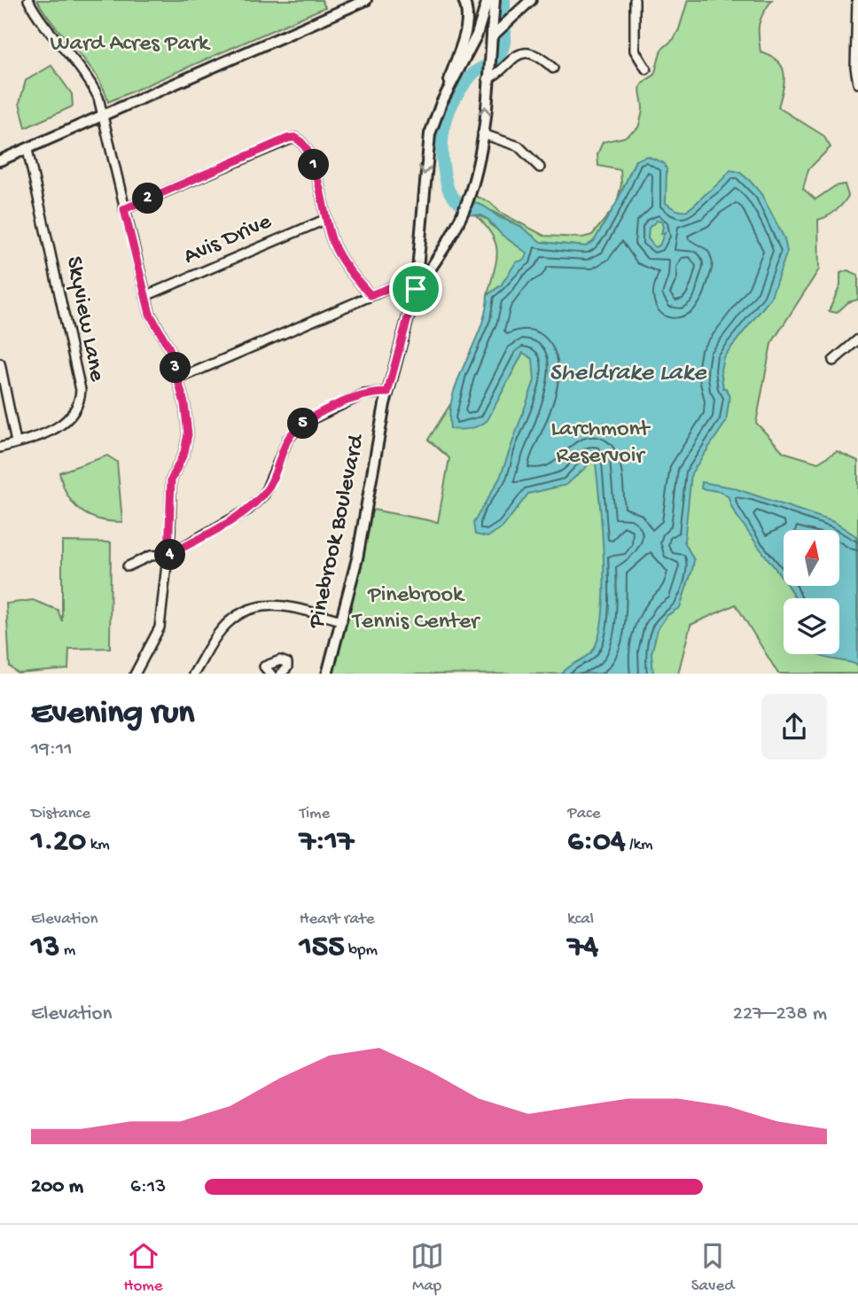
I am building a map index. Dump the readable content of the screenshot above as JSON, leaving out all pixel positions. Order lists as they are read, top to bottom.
{
  "streets": {
    "street": ["Avis Drive", "Skyview Lane", "Pinebrook Boulevard"]
  },
  "water": ["Sheldrake Lake"],
  "parks": ["Ward Acres Park", "Larchmont Reservoir", "Pinebrook Tennis Center"],
  "north": "top",
  "page": {
    "pins": [
      "1",
      "2",
      "3",
      "5",
      "4"
    ],
    "heading": ["Evening run", "19:11"],
    "stats": [
      ["Distance", "1.20 km"],
      ["Time", "7:17"],
      ["Pace", "6:04 /km"],
      ["Elevation", "13 m"],
      ["Heart rate", "155 bpm"],
      ["kcal", "74"]
    ],
    "chart": ["Elevation", "227–238 m"],
    "list": [
      {
        "name": "200 m",
        "note": "6:13"
      }
    ],
    "tabs": ["Home", "Map", "Saved"]
  }
}
